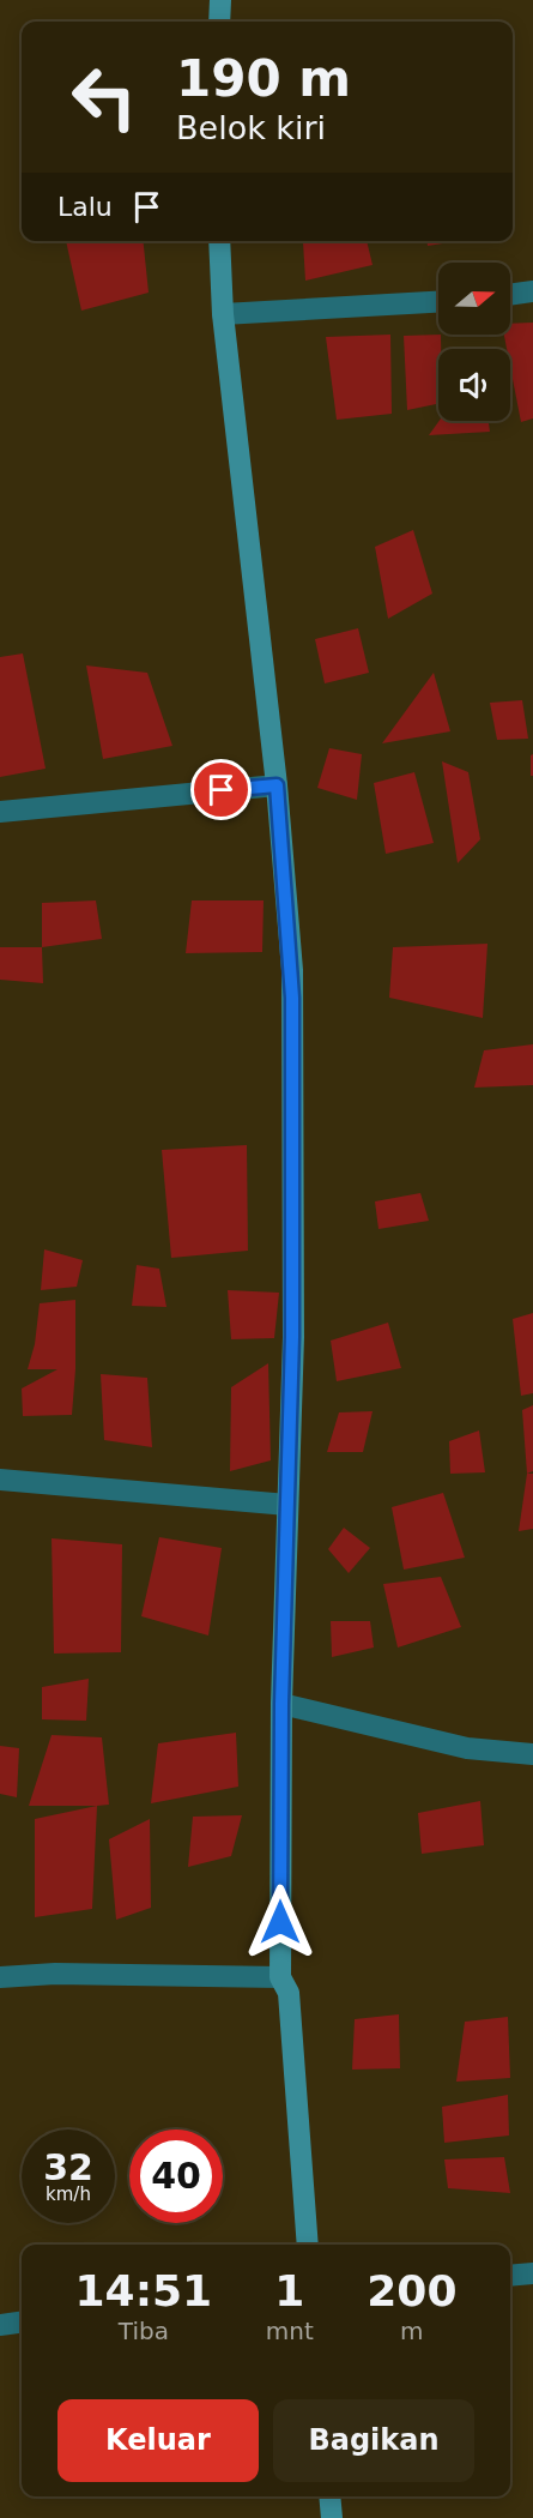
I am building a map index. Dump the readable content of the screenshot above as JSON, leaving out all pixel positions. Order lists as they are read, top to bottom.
{
  "north": "right",
  "page": {
    "turn": ["190 m", "Belok kiri"],
    "then": "Lalu",
    "speed": "32 km/h",
    "limit": "40",
    "eta": [
      "14:51",
      "Tiba",
      "1",
      "mnt",
      "200",
      "m"
    ],
    "buttons": ["Keluar", "Bagikan"]
  }
}
